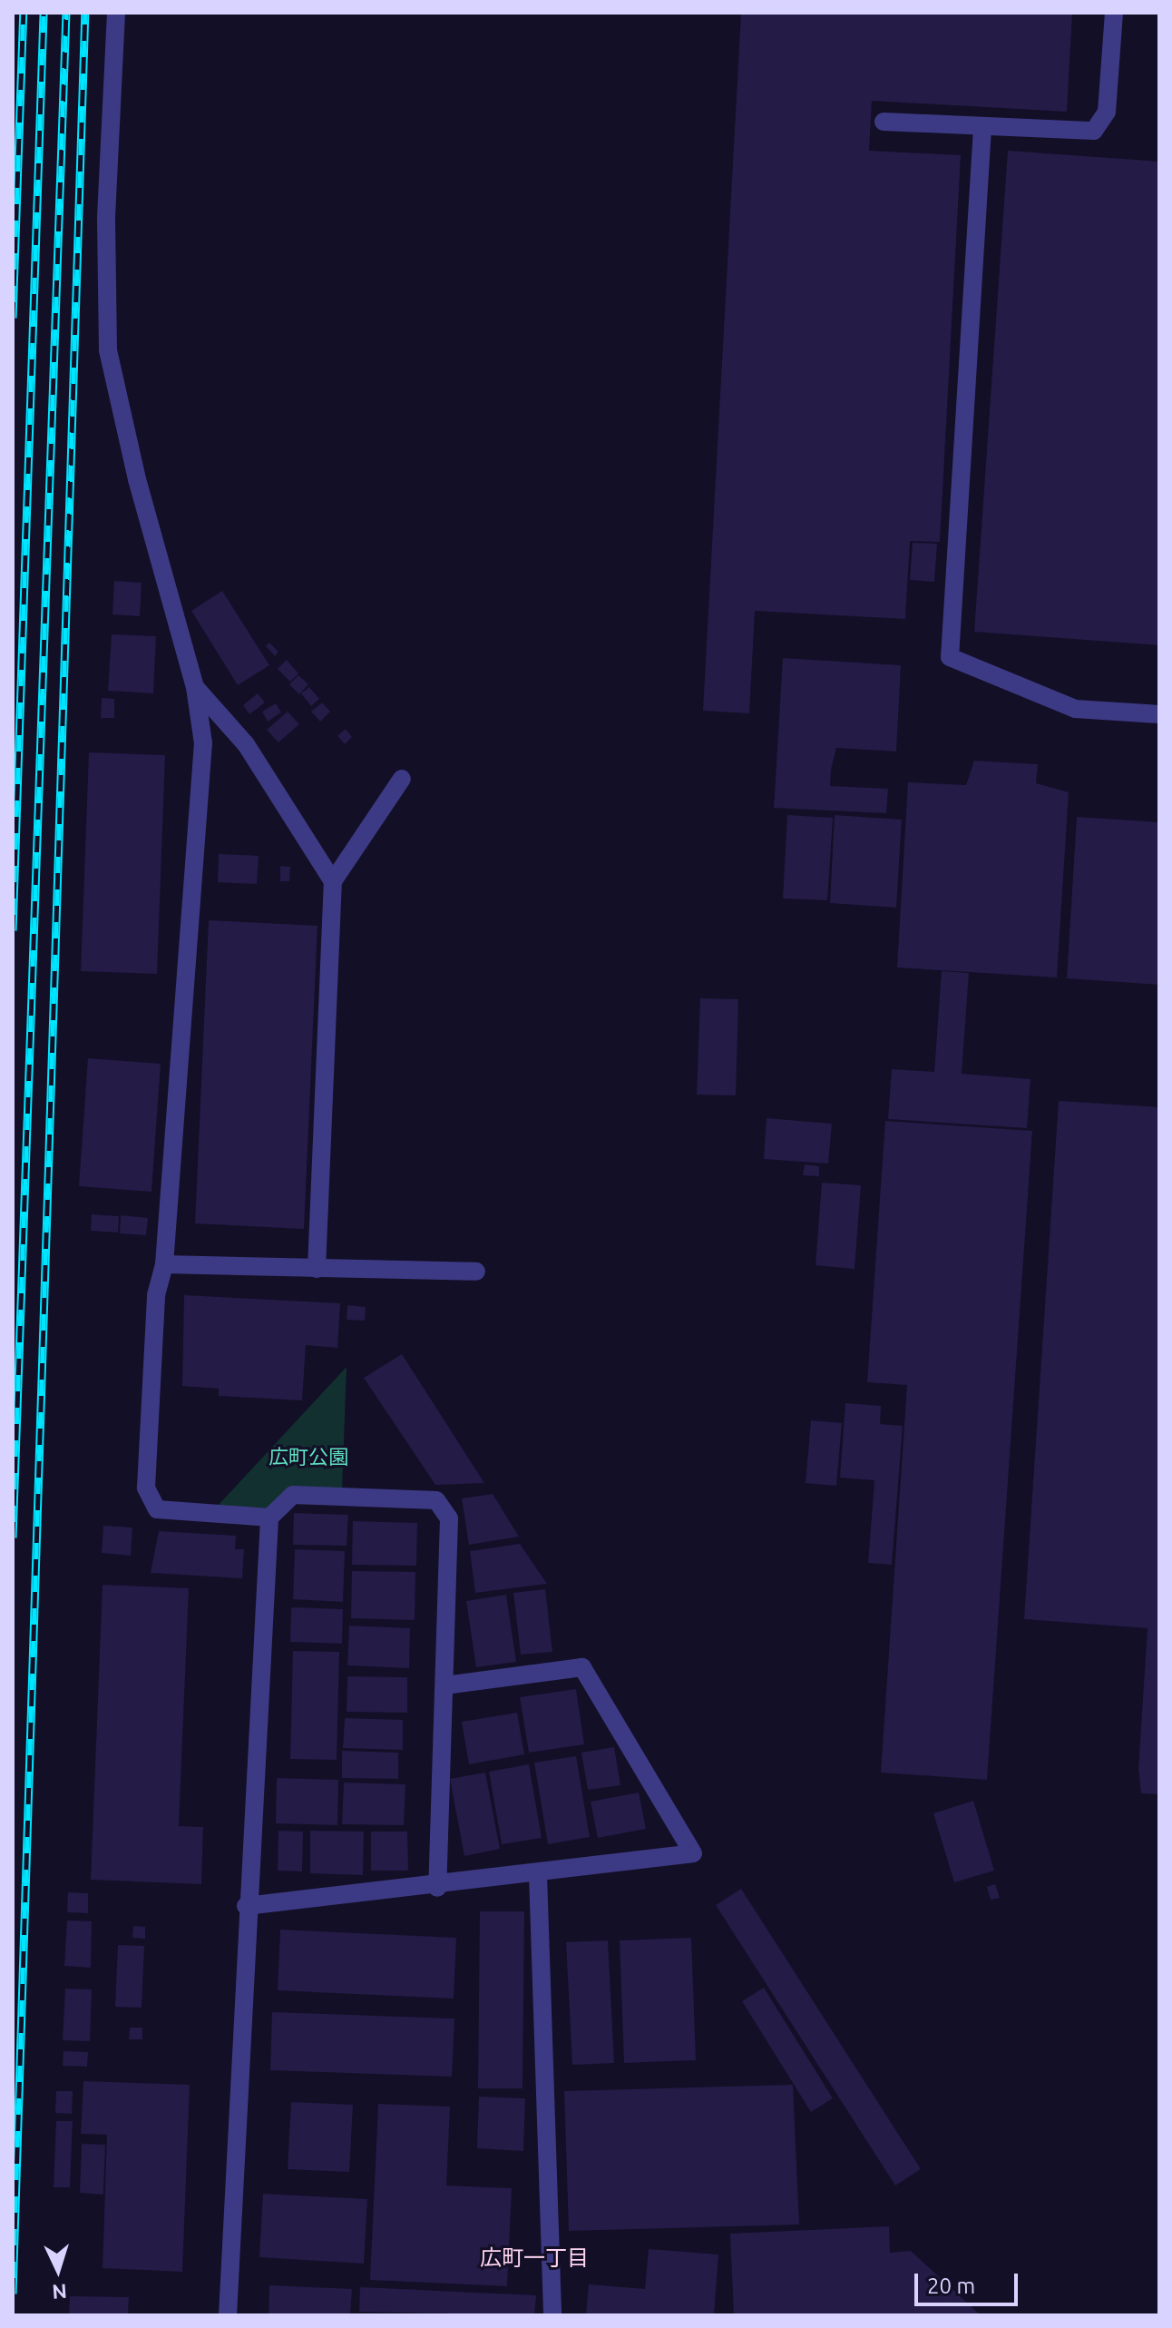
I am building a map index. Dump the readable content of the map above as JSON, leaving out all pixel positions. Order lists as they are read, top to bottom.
{
  "districts": ["広町一丁目"],
  "parks": ["広町公園"],
  "scale_bar": "20 m",
  "north": "bottom"
}
